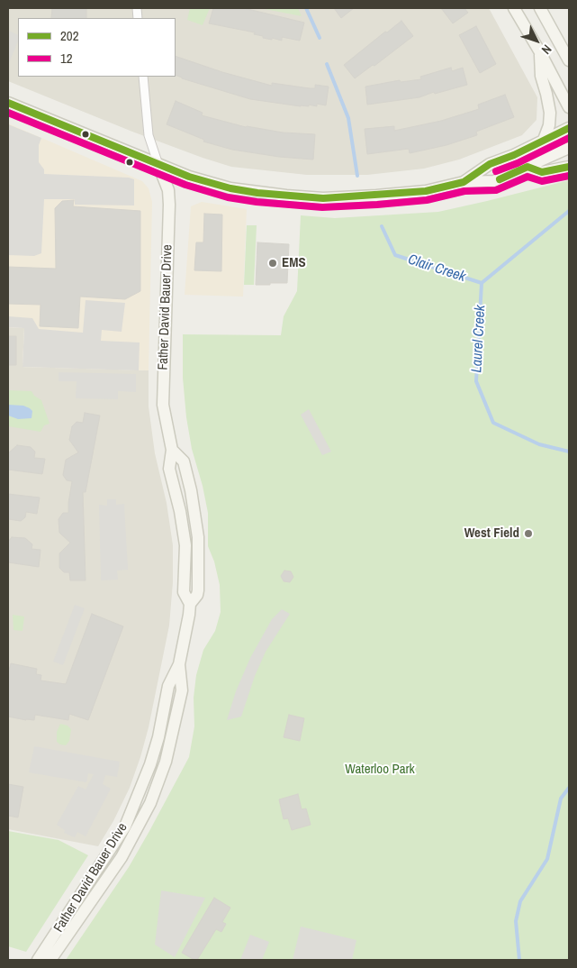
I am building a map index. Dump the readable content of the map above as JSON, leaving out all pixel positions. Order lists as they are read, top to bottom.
{
  "streets": {
    "street": ["Father David Bauer Drive"]
  },
  "water": ["Clair Creek", "Laurel Creek"],
  "parks": ["Waterloo Park"],
  "places": ["EMS", "West Field"],
  "lines": ["transit line 202", "transit line 12"],
  "legend": ["202", "12"],
  "north": "bottom right"
}
